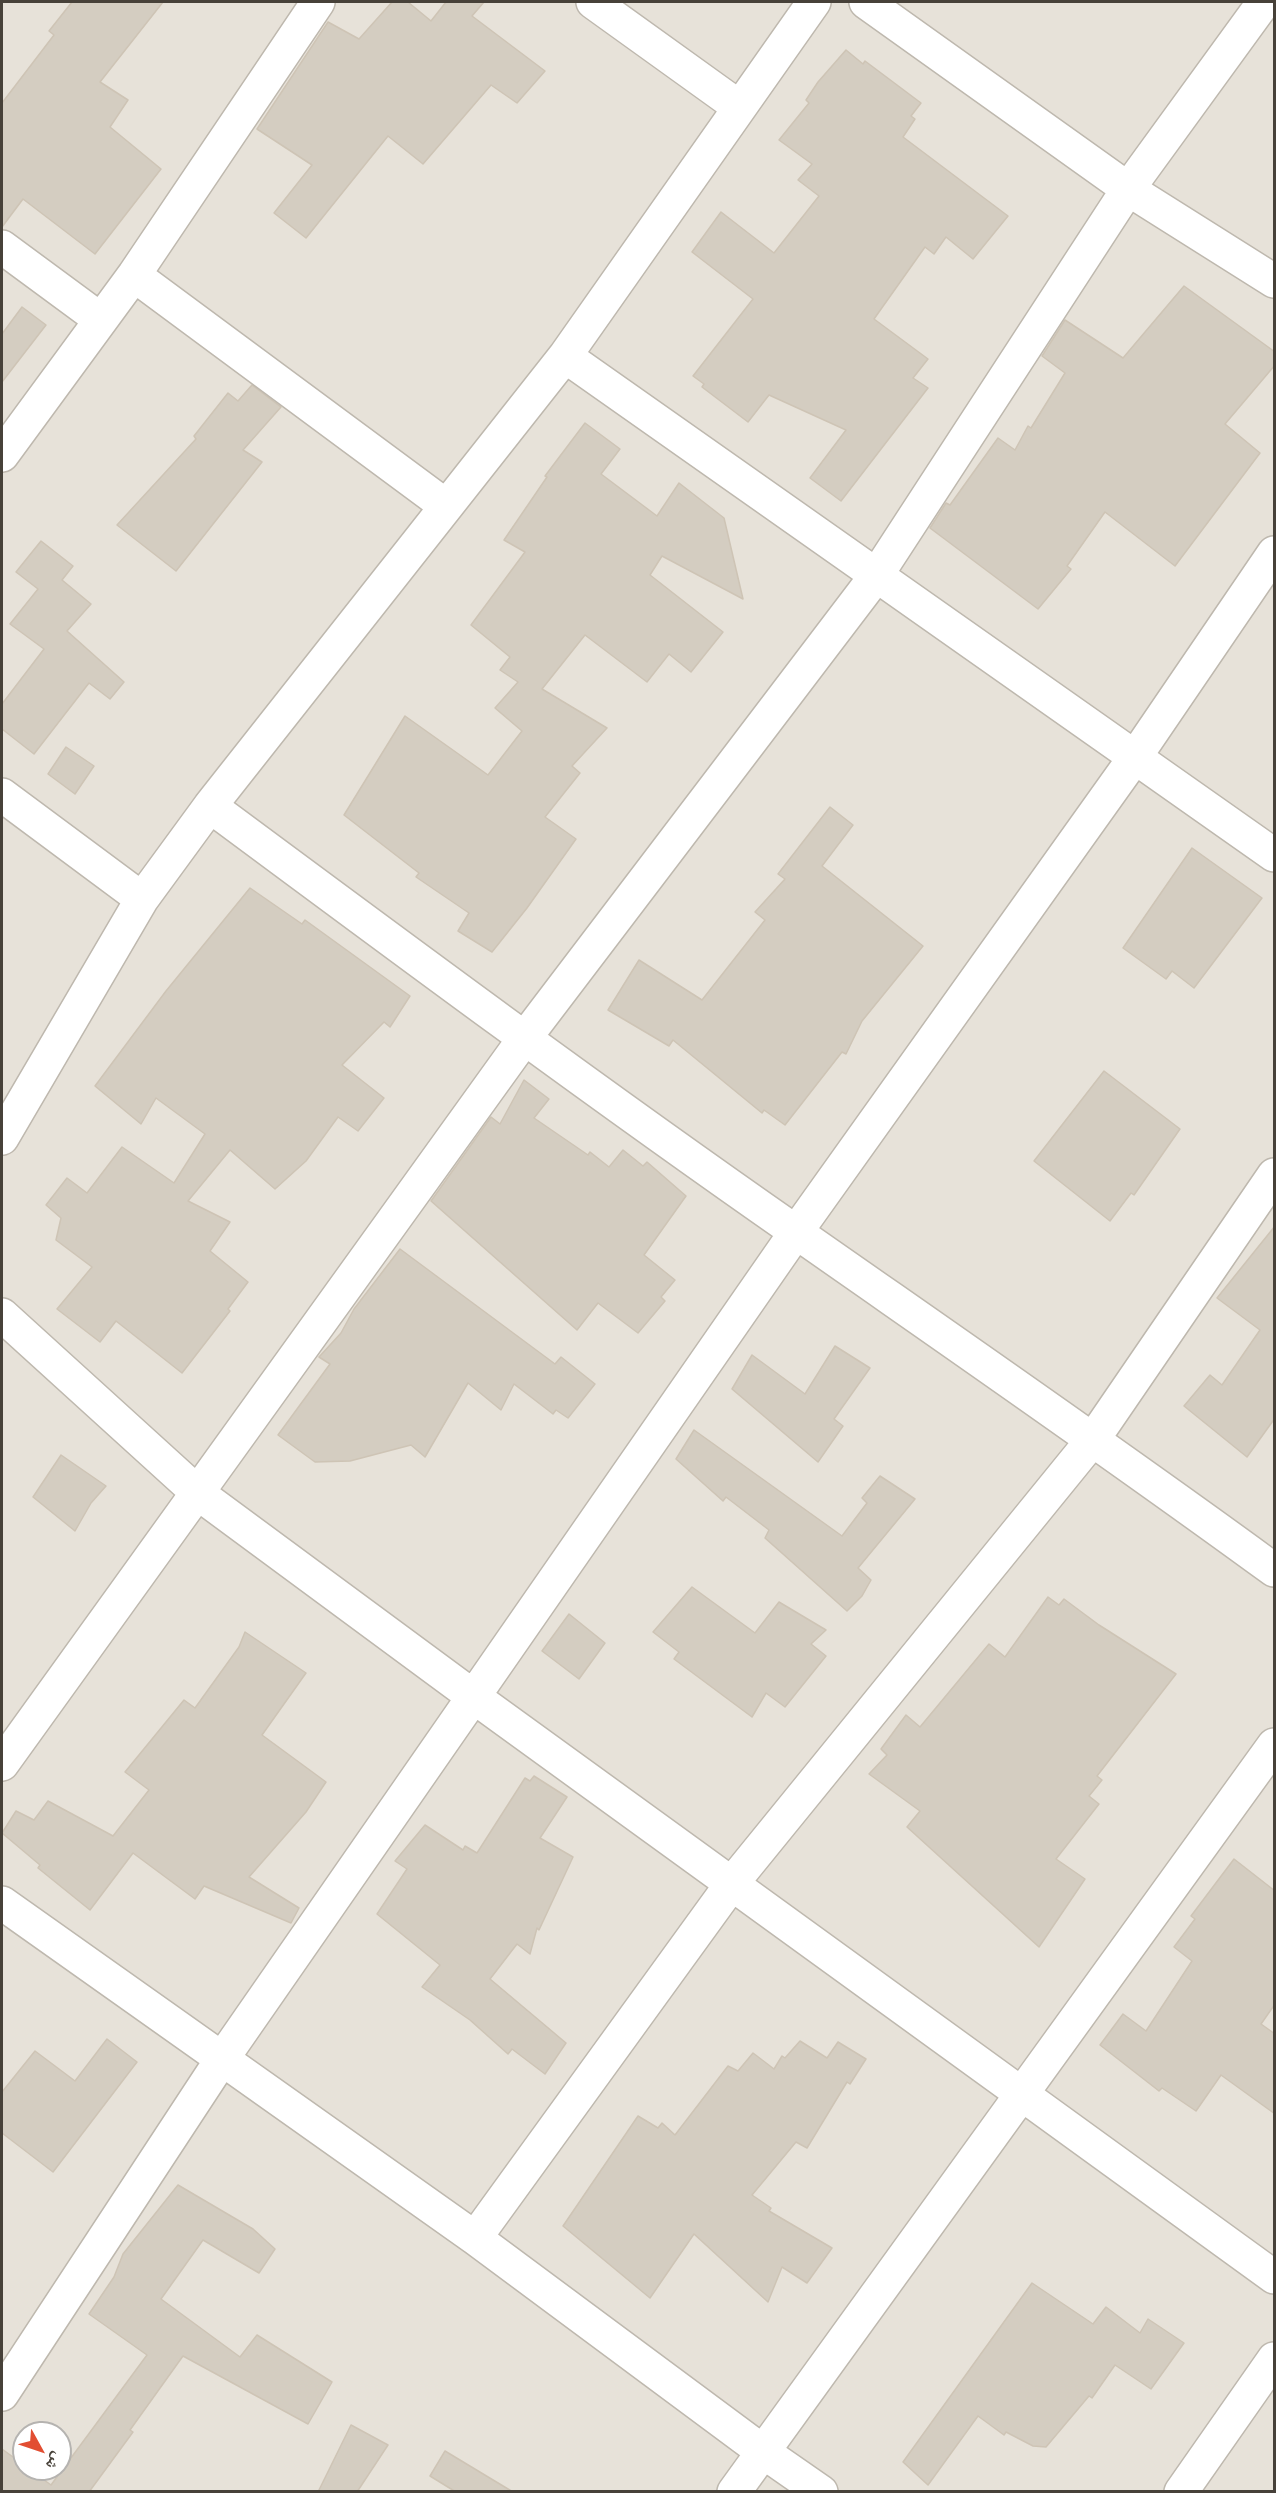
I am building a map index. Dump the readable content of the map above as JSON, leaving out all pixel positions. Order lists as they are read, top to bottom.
{
  "north": "bottom right"
}
